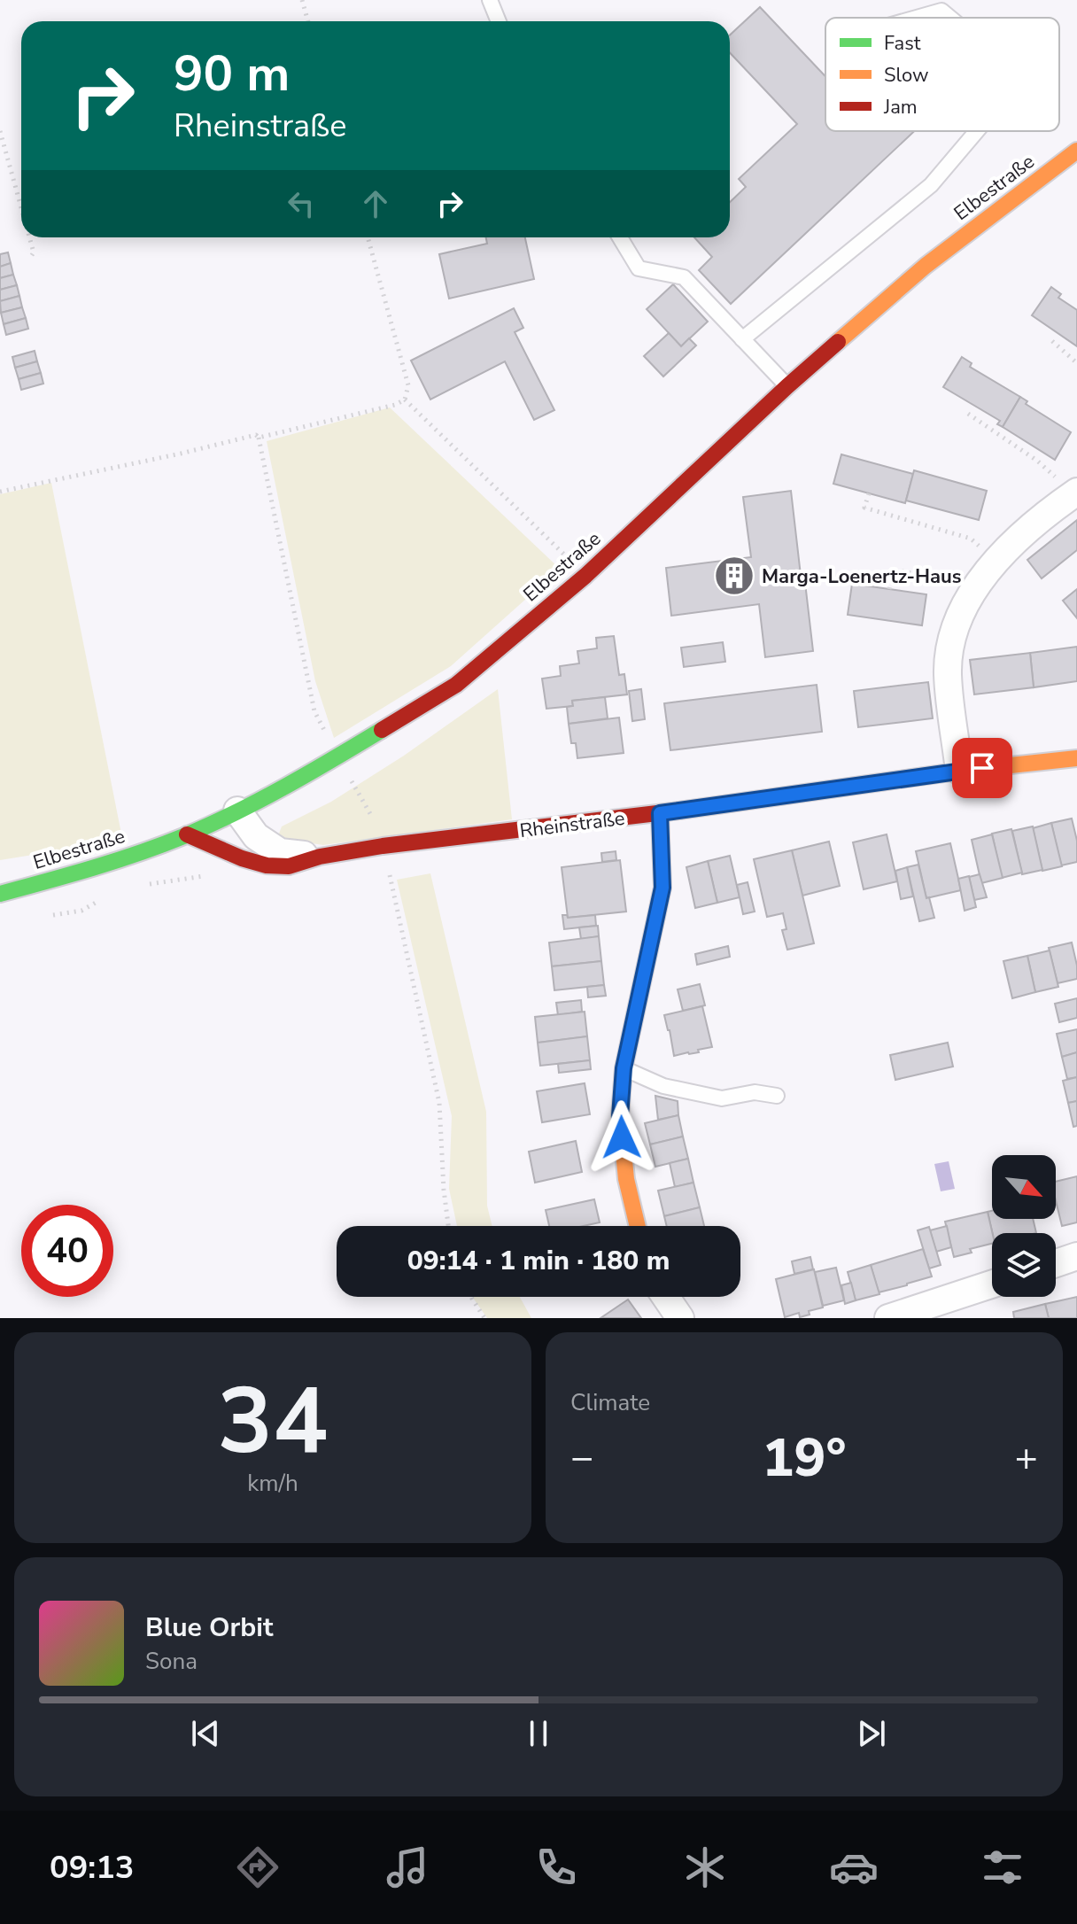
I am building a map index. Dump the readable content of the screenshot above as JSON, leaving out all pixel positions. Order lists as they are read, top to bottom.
{
  "streets": {
    "street": ["Elbestraße", "Rheinstraße"]
  },
  "crossings": [
    ["Elbestraße", "Rheinstraße"]
  ],
  "places": {
    "building": ["Marga-Loenertz-Haus"]
  },
  "legend": ["Fast", "Slow", "Jam"],
  "north": "bottom right",
  "page": {
    "turn": ["90 m", "Rheinstraße"],
    "limit": "40",
    "trip": "09:14 · 1 min · 180 m",
    "tile": [
      ["34", "km/h"],
      "Climate"
    ],
    "heat": ["−", "19°", "+"],
    "song": ["Blue Orbit", "Sona"],
    "tabs": "09:13"
  }
}
